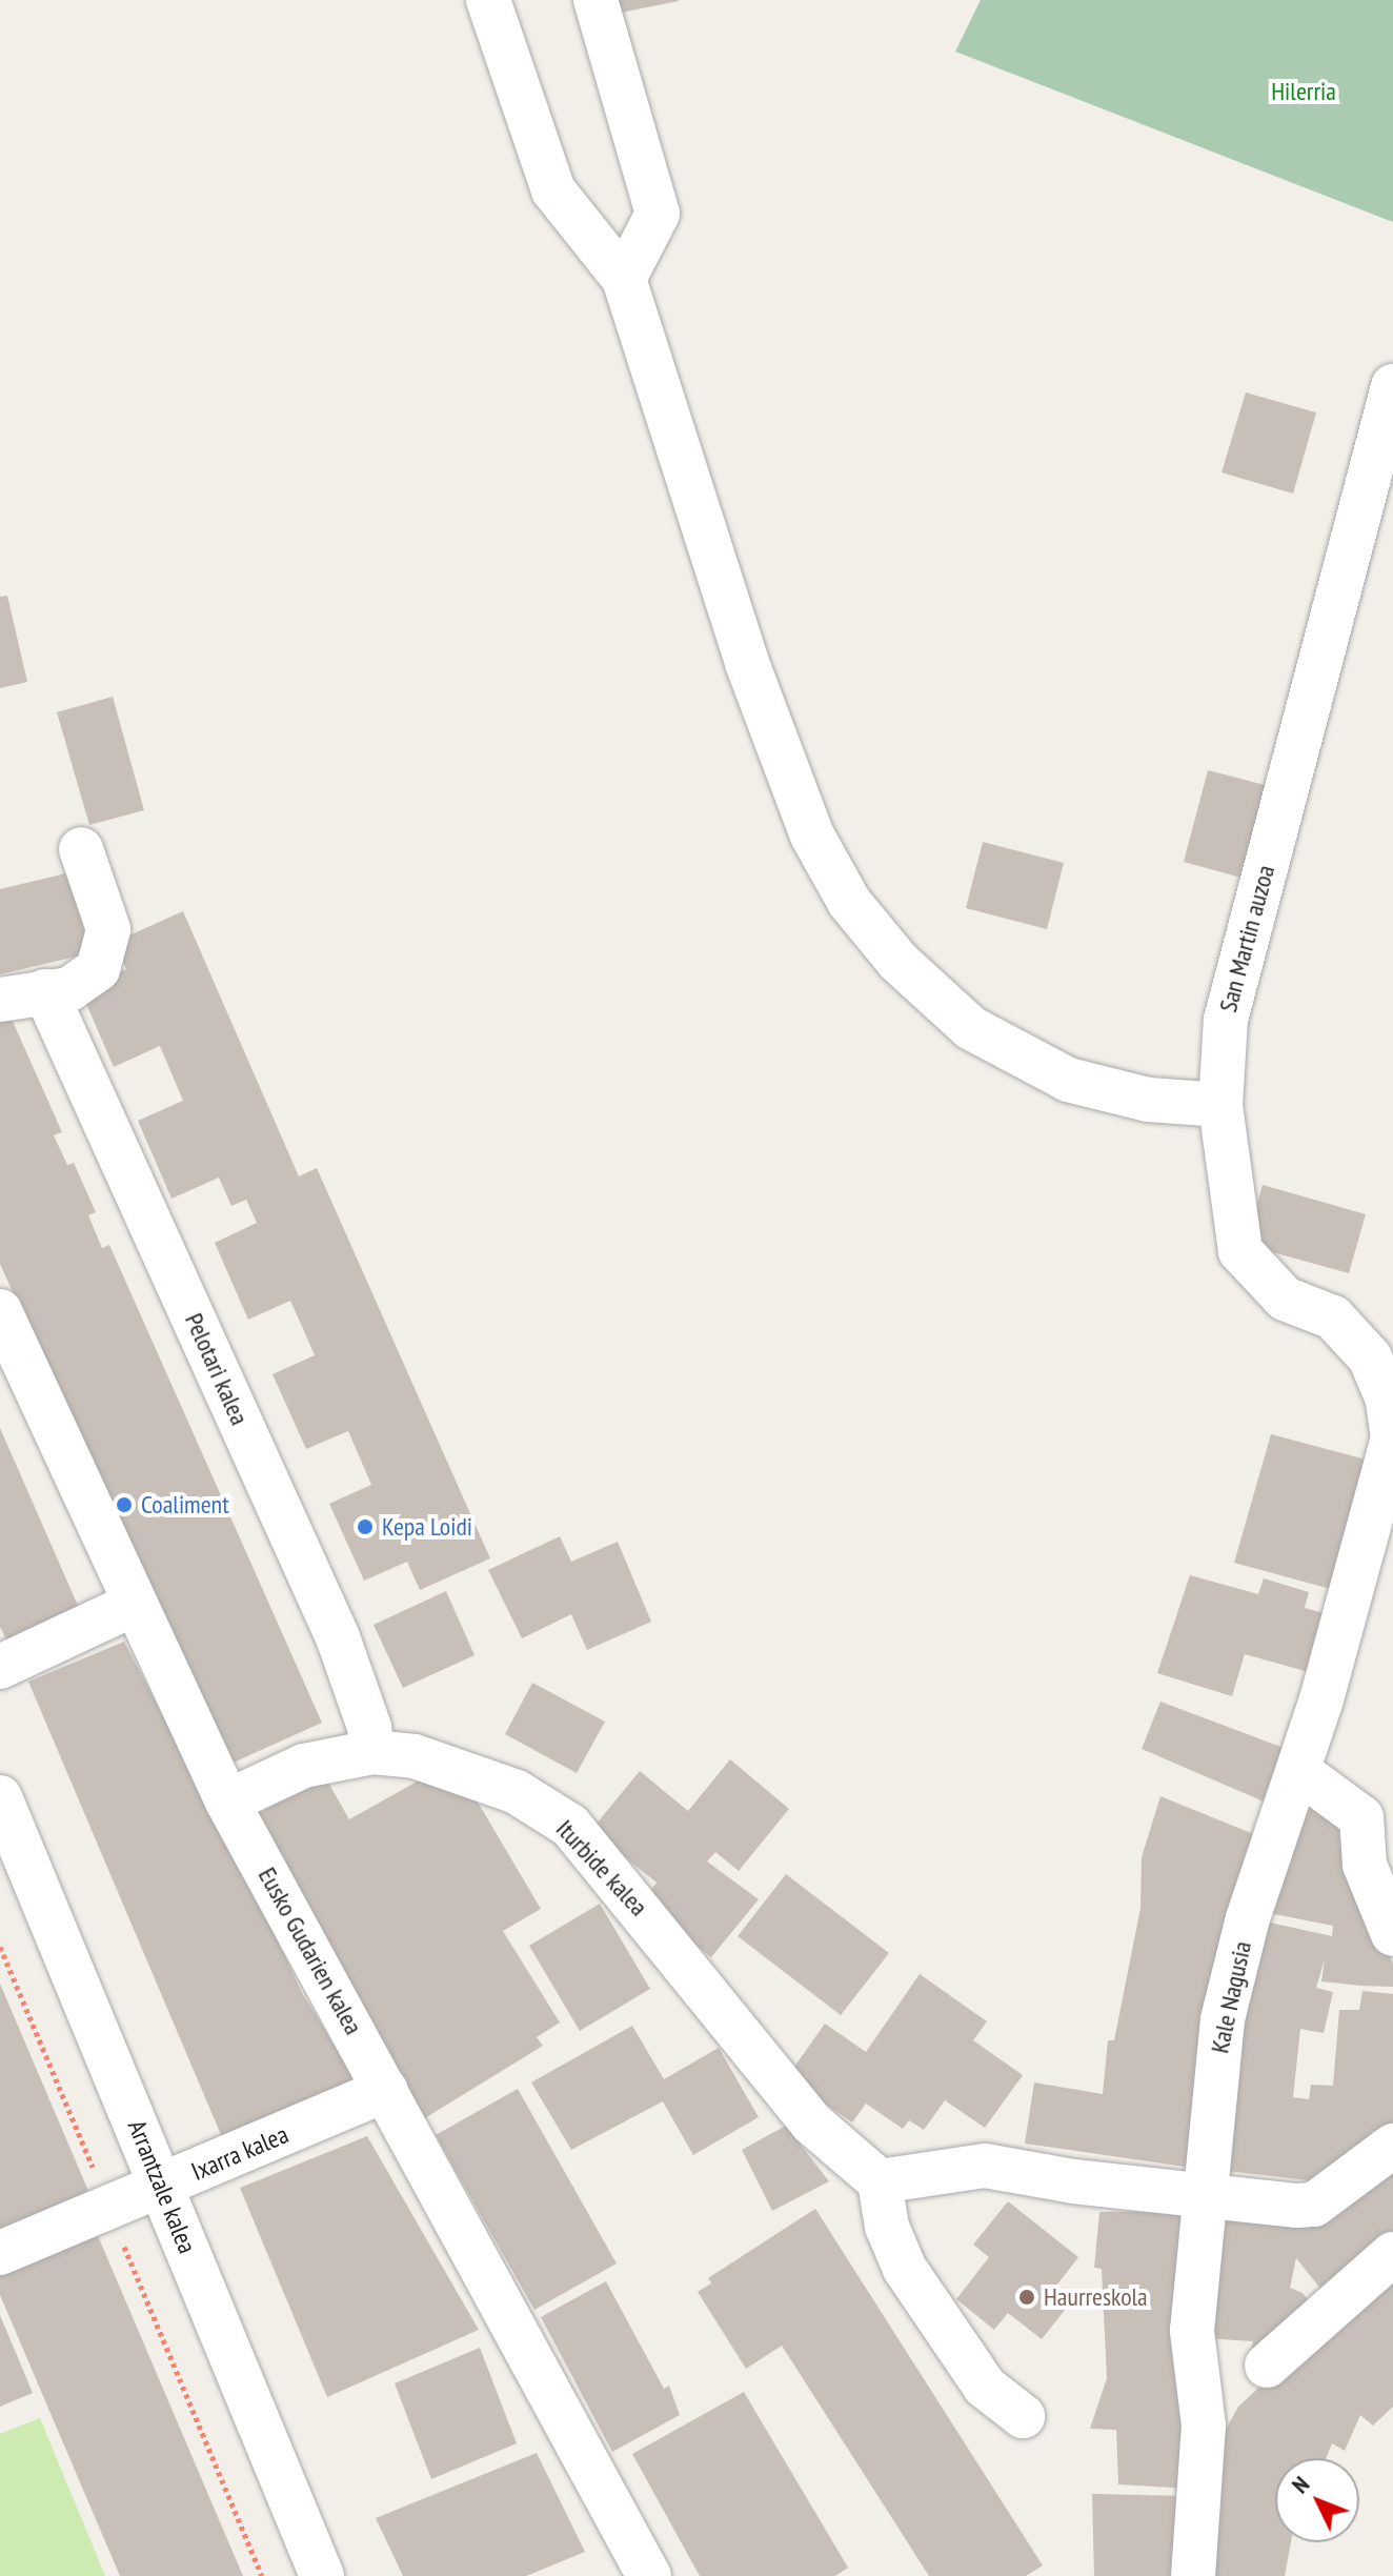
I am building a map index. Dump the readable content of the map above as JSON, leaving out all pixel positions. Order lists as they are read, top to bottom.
{
  "streets": {
    "street": [
      "San Martin auzoa",
      "Pelotari kalea",
      "Iturbide kalea",
      "Eusko Gudarien kalea",
      "Kale Nagusia",
      "Ixarra kalea",
      "Arrantzale kalea"
    ]
  },
  "crossings": [
    ["San Martin auzoa", "Kale Nagusia"],
    ["Pelotari kalea", "Iturbide kalea"],
    ["Iturbide kalea", "Eusko Gudarien kalea"],
    ["Eusko Gudarien kalea", "Ixarra kalea"],
    ["Ixarra kalea", "Arrantzale kalea"]
  ],
  "parks": ["Hilerria"],
  "places": ["Coaliment", "Kepa Loidi", "Haurreskola"],
  "north": "top left"
}
